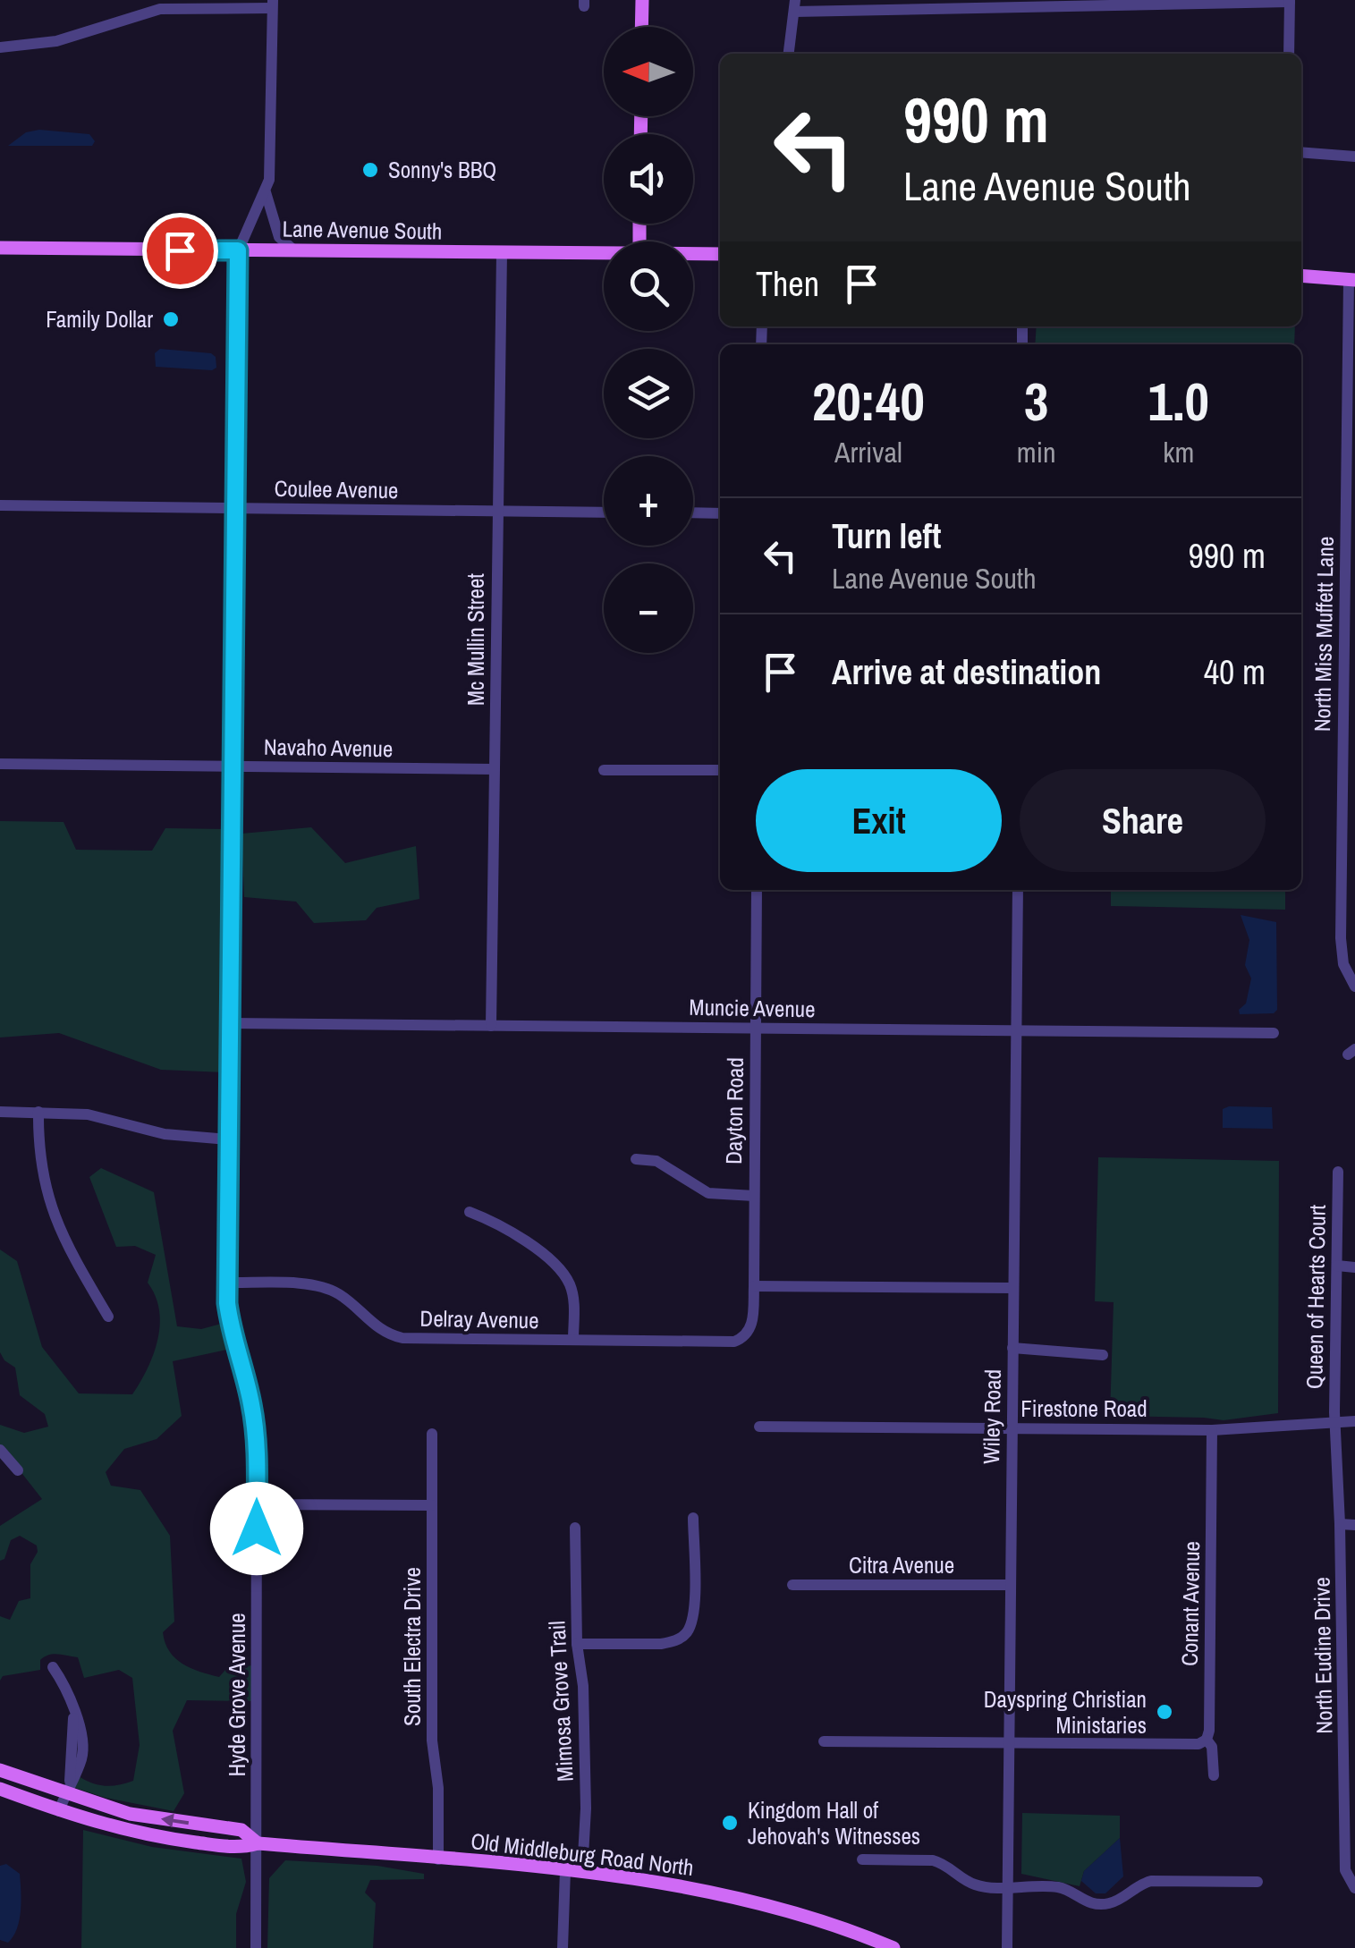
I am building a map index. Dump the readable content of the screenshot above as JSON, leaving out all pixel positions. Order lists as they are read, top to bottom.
{
  "streets": {
    "main road": ["Lane Avenue South", "Old Middleburg Road North"],
    "street": [
      "Coulee Avenue",
      "North Miss Muffett Lane",
      "Mc Mullin Street",
      "Navaho Avenue",
      "Muncie Avenue",
      "Dayton Road",
      "Queen of Hearts Court",
      "Delray Avenue",
      "Firestone Road",
      "Wiley Road",
      "Citra Avenue",
      "Conant Avenue",
      "South Electra Drive",
      "North Eudine Drive",
      "Hyde Grove Avenue",
      "Mimosa Grove Trail"
    ]
  },
  "crossings": [
    ["Lane Avenue South", "Mc Mullin Street"],
    ["Lane Avenue South", "Hyde Grove Avenue"],
    ["Coulee Avenue", "Mc Mullin Street"],
    ["Coulee Avenue", "Hyde Grove Avenue"],
    ["Mc Mullin Street", "Navaho Avenue"],
    ["Mc Mullin Street", "Muncie Avenue"],
    ["Navaho Avenue", "Hyde Grove Avenue"],
    ["Muncie Avenue", "Dayton Road"],
    ["Muncie Avenue", "Wiley Road"],
    ["Muncie Avenue", "Hyde Grove Avenue"],
    ["Dayton Road", "Delray Avenue"],
    ["Queen of Hearts Court", "Firestone Road"],
    ["Queen of Hearts Court", "North Eudine Drive"],
    ["Delray Avenue", "Hyde Grove Avenue"],
    ["Firestone Road", "Wiley Road"],
    ["Firestone Road", "Conant Avenue"],
    ["Firestone Road", "North Eudine Drive"],
    ["Wiley Road", "Citra Avenue"],
    ["South Electra Drive", "Old Middleburg Road North"],
    ["Hyde Grove Avenue", "Old Middleburg Road North"],
    ["Mimosa Grove Trail", "Old Middleburg Road North"]
  ],
  "places": [
    "Sonny's BBQ",
    "Family Dollar",
    "Dayspring Christian Ministaries",
    "Kingdom Hall of Jehovah's Witnesses"
  ],
  "north": "left",
  "page": {
    "map_buttons": ["+", "−"],
    "turn": ["990 m", "Lane Avenue South"],
    "then": "Then",
    "eta": [
      "20:40",
      "Arrival",
      "3",
      "min",
      "1.0",
      "km"
    ],
    "list": [
      {
        "name": "Turn left",
        "note": "Lane Avenue South",
        "value": "990 m"
      },
      {
        "name": "Arrive at destination",
        "value": "40 m"
      }
    ],
    "buttons": ["Exit", "Share"]
  }
}
